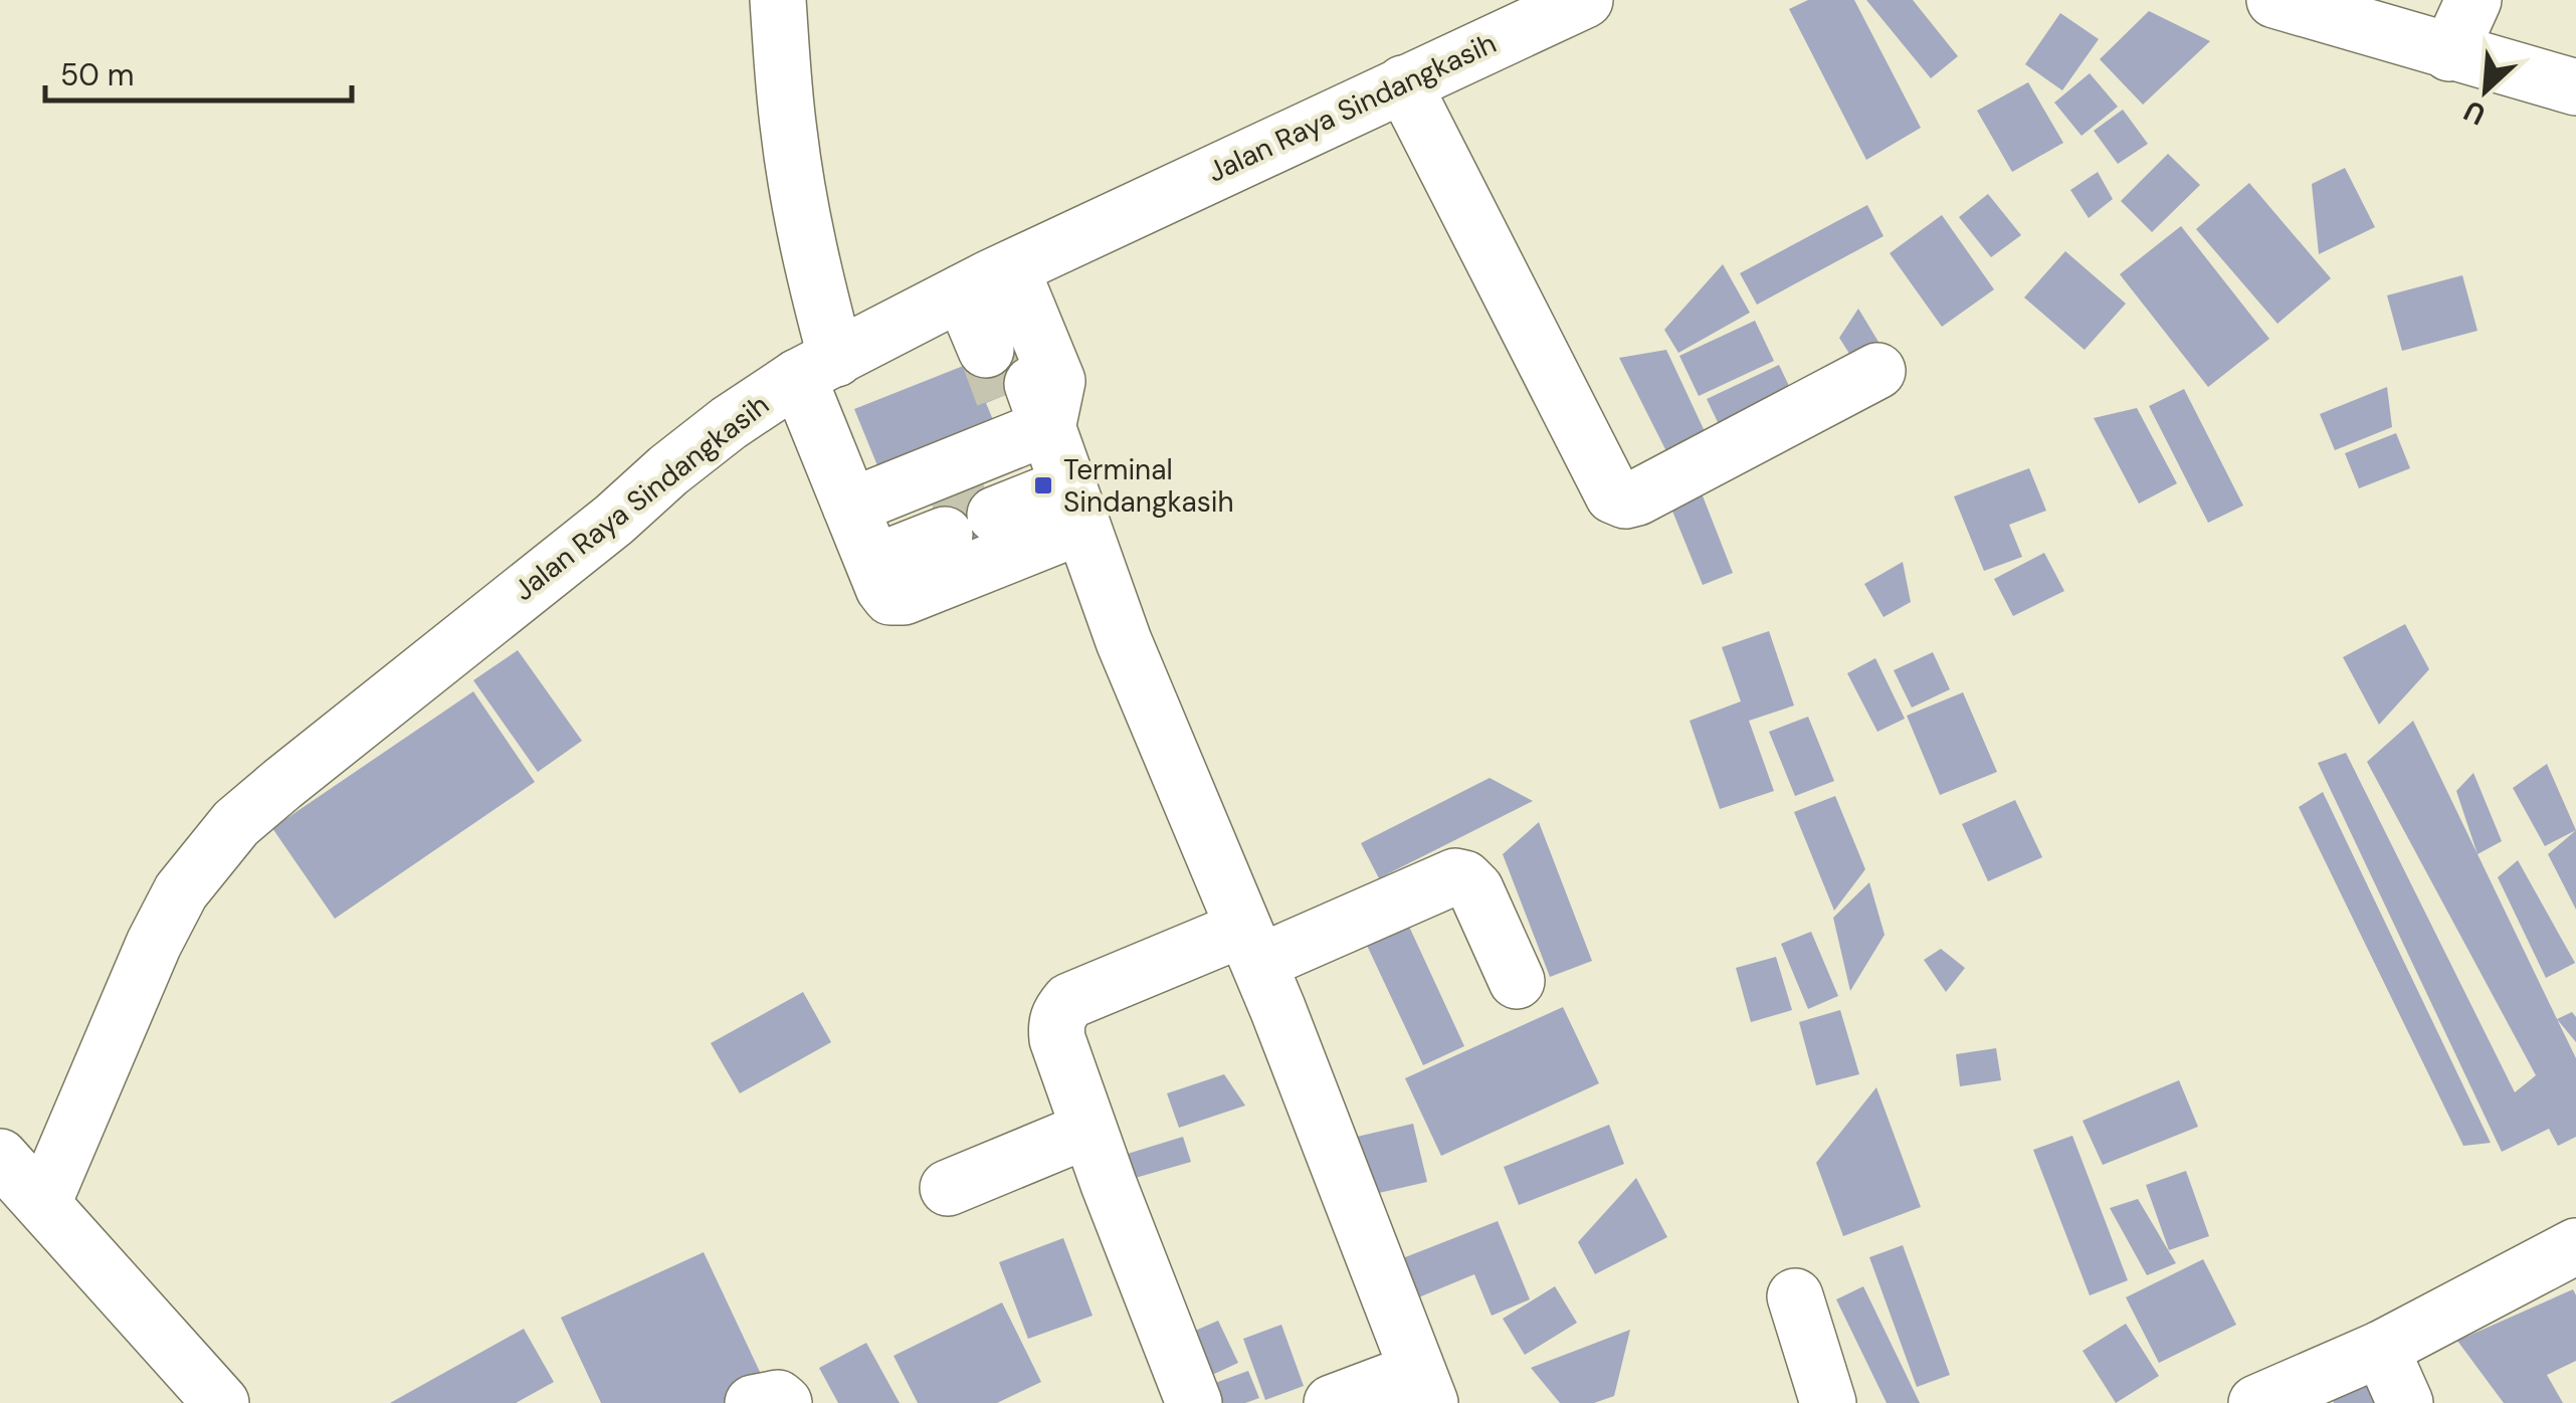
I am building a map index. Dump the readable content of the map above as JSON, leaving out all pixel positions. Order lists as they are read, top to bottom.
{
  "streets": {
    "main road": ["Jalan Raya Sindangkasih"]
  },
  "places": {
    "transit": ["Terminal Sindangkasih"]
  },
  "scale_bar": "50 m",
  "north": "bottom left"
}
